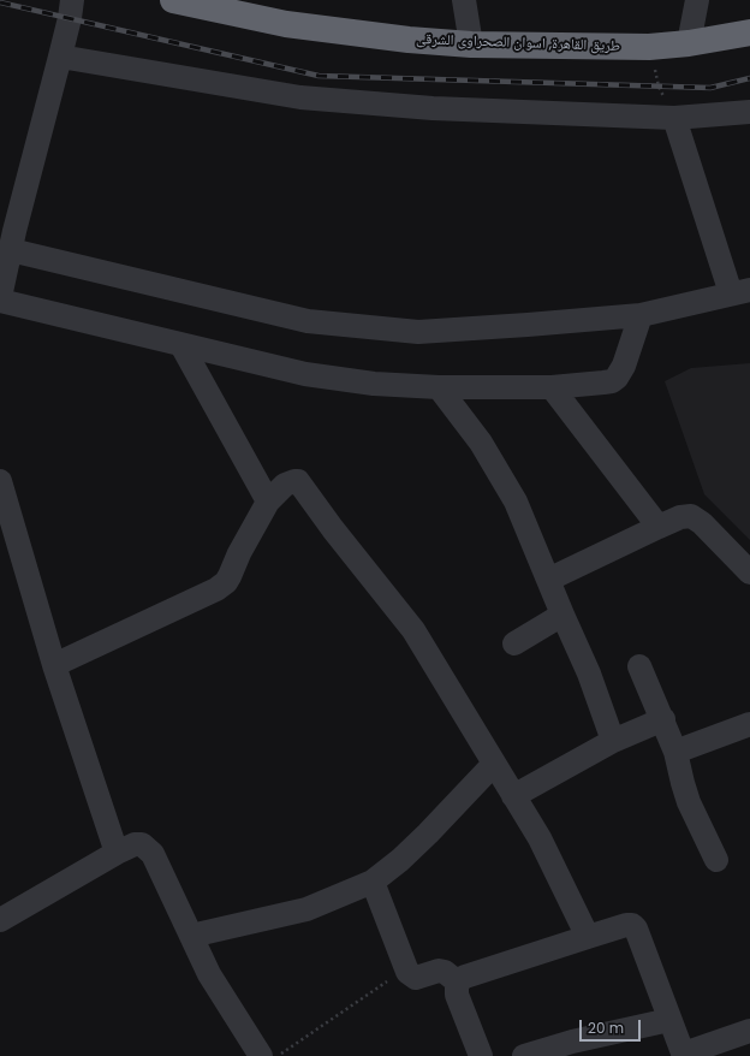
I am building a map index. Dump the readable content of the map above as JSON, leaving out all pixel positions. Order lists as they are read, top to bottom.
{
  "streets": {
    "highway": ["طريق القاهرة, اسوان الصحراوى الشرقى"]
  },
  "scale_bar": "20 m"
}
